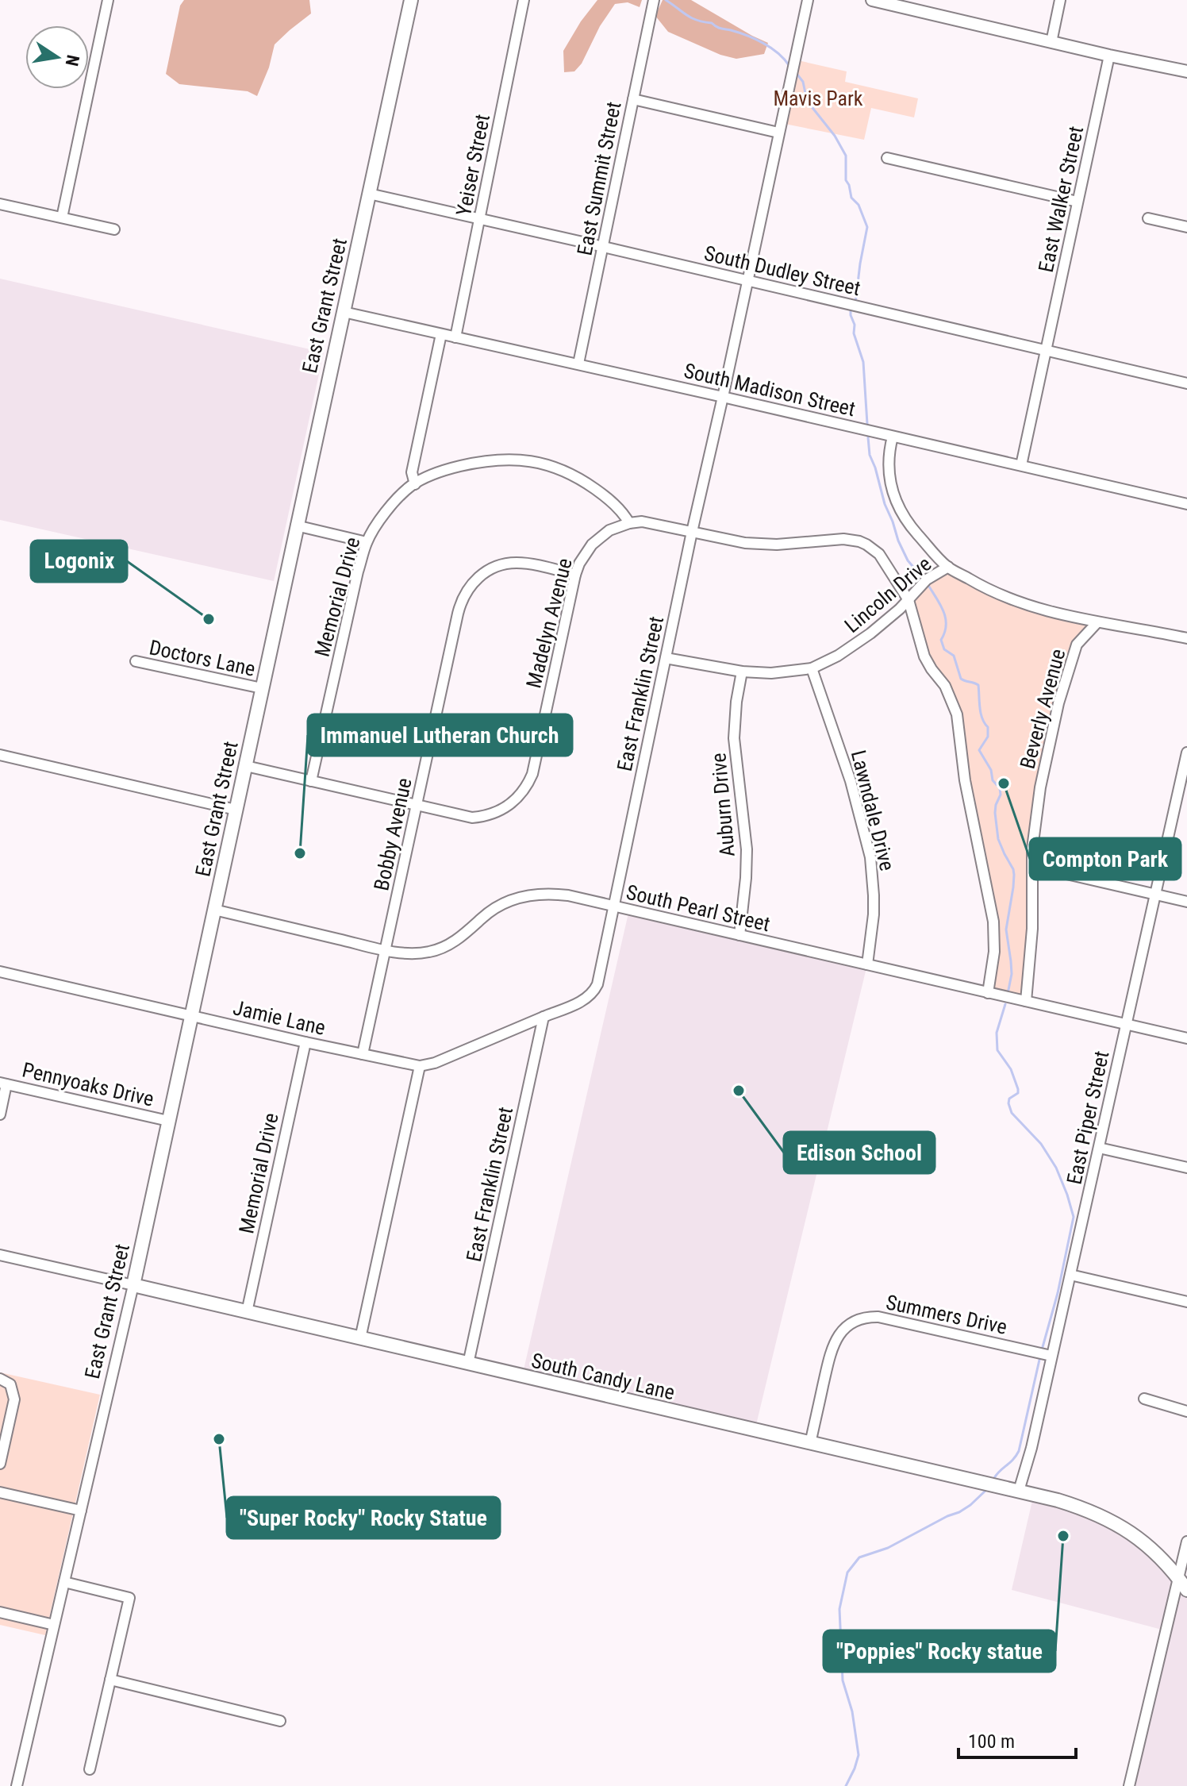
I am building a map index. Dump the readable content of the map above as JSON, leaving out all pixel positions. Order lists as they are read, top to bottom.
{
  "streets": {
    "main road": ["East Grant Street", "South Candy Lane"],
    "street": [
      "Yeiser Street",
      "East Summit Street",
      "East Walker Street",
      "South Dudley Street",
      "South Madison Street",
      "Lincoln Drive",
      "Memorial Drive",
      "Madelyn Avenue",
      "Doctors Lane",
      "East Franklin Street",
      "Beverly Avenue",
      "Auburn Drive",
      "Lawndale Drive",
      "Bobby Avenue",
      "South Pearl Street",
      "Jamie Lane",
      "Pennyoaks Drive",
      "East Piper Street",
      "Summers Drive"
    ]
  },
  "crossings": [
    ["Yeiser Street", "South Dudley Street"],
    ["Yeiser Street", "South Madison Street"],
    ["East Summit Street", "South Dudley Street"],
    ["East Summit Street", "South Madison Street"],
    ["East Walker Street", "South Dudley Street"],
    ["East Walker Street", "South Madison Street"],
    ["South Dudley Street", "East Grant Street"],
    ["South Dudley Street", "East Franklin Street"],
    ["East Grant Street", "South Madison Street"],
    ["East Grant Street", "Madelyn Avenue"],
    ["East Grant Street", "Doctors Lane"],
    ["East Grant Street", "South Pearl Street"],
    ["East Grant Street", "Jamie Lane"],
    ["East Grant Street", "Pennyoaks Drive"],
    ["East Grant Street", "South Candy Lane"],
    ["South Madison Street", "East Franklin Street"],
    ["Lincoln Drive", "East Franklin Street"],
    ["Lincoln Drive", "Auburn Drive"],
    ["Lincoln Drive", "Lawndale Drive"],
    ["Memorial Drive", "Madelyn Avenue"],
    ["Memorial Drive", "Jamie Lane"],
    ["Memorial Drive", "South Candy Lane"],
    ["Madelyn Avenue", "East Franklin Street"],
    ["Madelyn Avenue", "Bobby Avenue"],
    ["East Franklin Street", "South Pearl Street"],
    ["East Franklin Street", "Jamie Lane"],
    ["East Franklin Street", "South Candy Lane"],
    ["Beverly Avenue", "South Pearl Street"],
    ["Auburn Drive", "South Pearl Street"],
    ["Lawndale Drive", "South Pearl Street"],
    ["Bobby Avenue", "South Pearl Street"],
    ["Bobby Avenue", "Jamie Lane"],
    ["South Pearl Street", "East Piper Street"],
    ["East Piper Street", "Summers Drive"],
    ["East Piper Street", "South Candy Lane"],
    ["Summers Drive", "South Candy Lane"]
  ],
  "parks": ["Mavis Park"],
  "places": [
    "Logonix",
    "Compton Park",
    "Immanuel Lutheran Church",
    "Edison School",
    "\"Super Rocky\" Rocky Statue",
    "\"Poppies\" Rocky statue"
  ],
  "scale_bar": "100 m",
  "north": "right"
}
